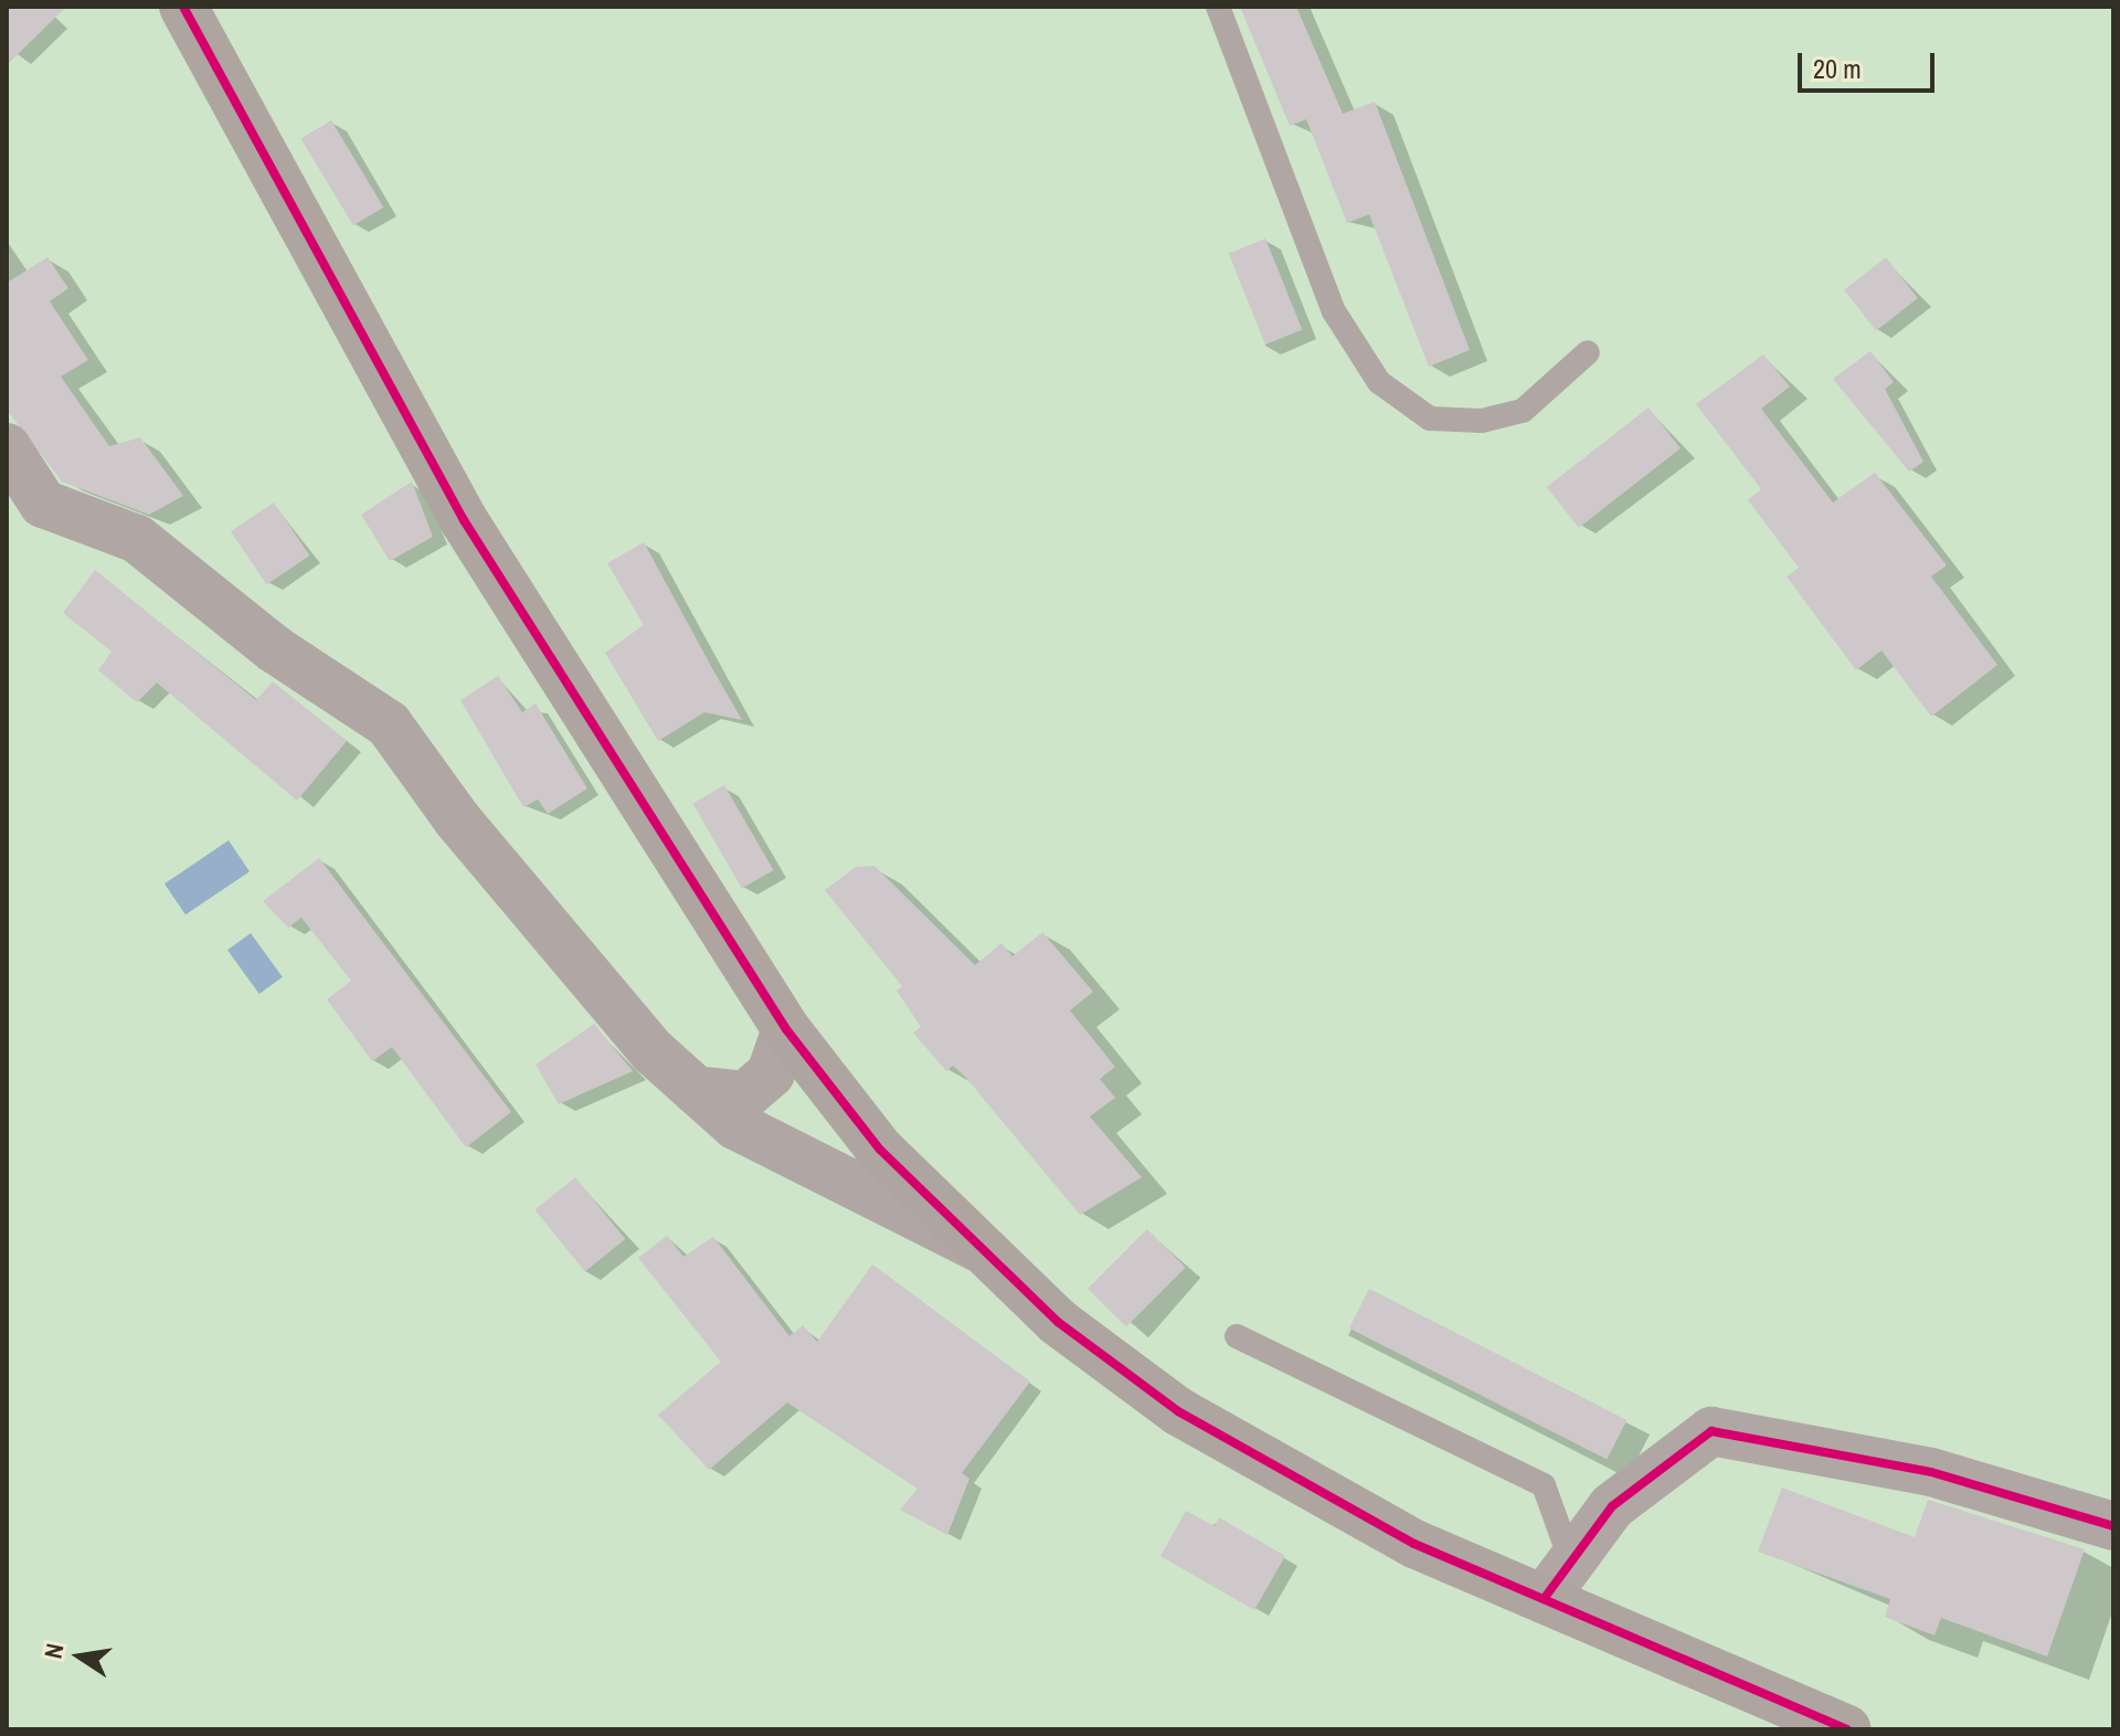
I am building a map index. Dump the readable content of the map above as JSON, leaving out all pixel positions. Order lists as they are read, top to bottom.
{
  "scale_bar": "20 m",
  "north": "left"
}
